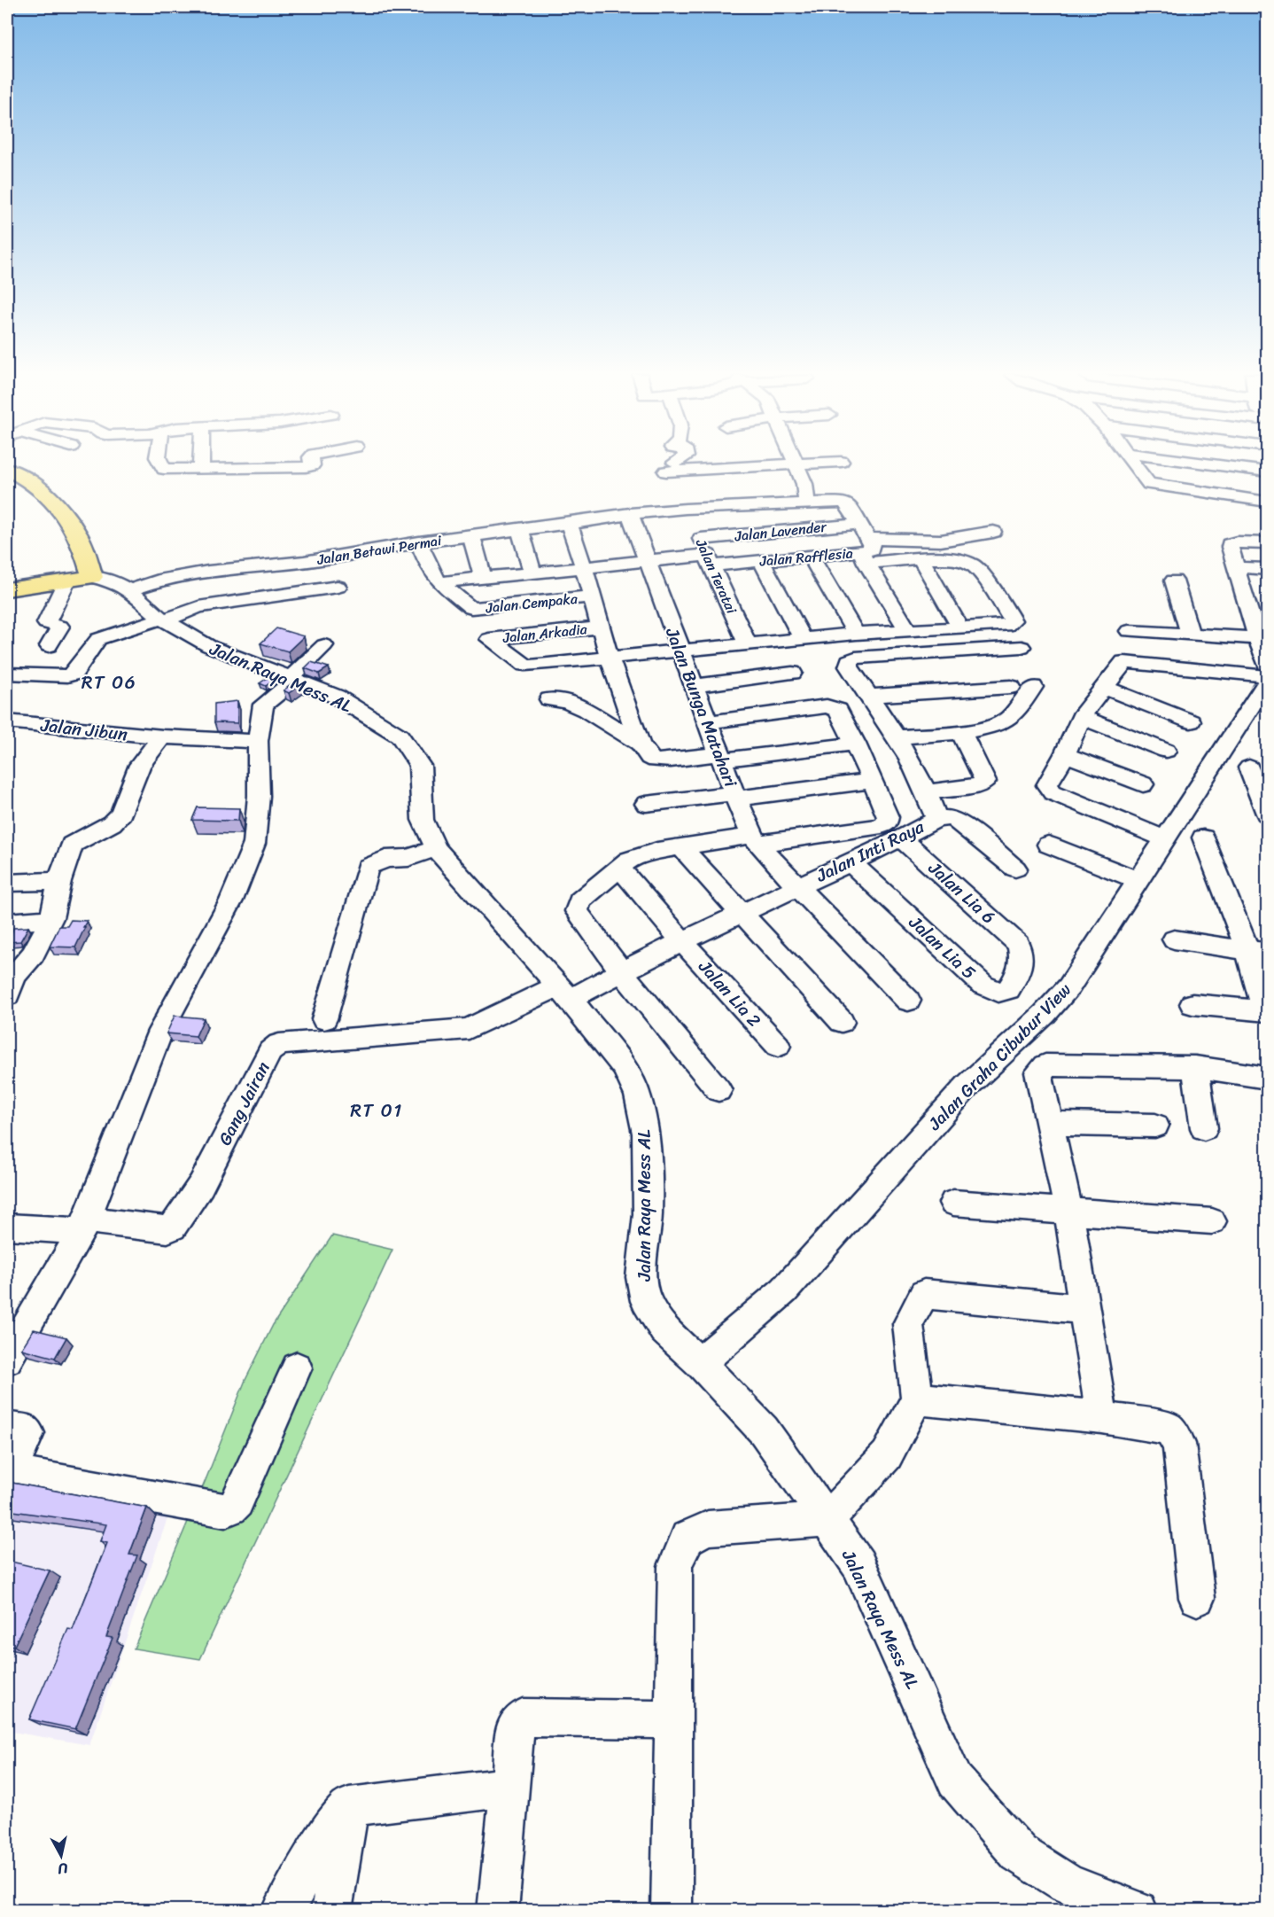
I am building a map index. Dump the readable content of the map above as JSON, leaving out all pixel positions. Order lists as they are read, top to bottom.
{
  "streets": {
    "street": [
      "Jalan Lavender",
      "Jalan Betawi Permai",
      "Jalan Rafflesia",
      "Jalan Teratai",
      "Jalan Cempaka",
      "Jalan Arkadia",
      "Jalan Raya Mess AL",
      "Jalan Bunga Matahari",
      "Jalan Jibun",
      "Jalan Inti Raya",
      "Jalan Lia 6",
      "Jalan Lia 5",
      "Jalan Lia 2",
      "Jalan Graha Cibubur View",
      "Gang Jairan"
    ]
  },
  "crossings": [
    ["Jalan Lavender", "Jalan Rafflesia"],
    ["Jalan Lavender", "Jalan Teratai"],
    ["Jalan Betawi Permai", "Jalan Rafflesia"],
    ["Jalan Betawi Permai", "Jalan Teratai"],
    ["Jalan Betawi Permai", "Jalan Raya Mess AL"],
    ["Jalan Betawi Permai", "Jalan Bunga Matahari"],
    ["Jalan Rafflesia", "Jalan Teratai"],
    ["Jalan Raya Mess AL", "Jalan Inti Raya"],
    ["Jalan Raya Mess AL", "Jalan Graha Cibubur View"],
    ["Jalan Raya Mess AL", "Gang Jairan"],
    ["Jalan Bunga Matahari", "Jalan Inti Raya"],
    ["Jalan Inti Raya", "Jalan Lia 6"],
    ["Jalan Inti Raya", "Jalan Lia 5"],
    ["Jalan Inti Raya", "Jalan Lia 2"],
    ["Jalan Inti Raya", "Gang Jairan"],
    ["Jalan Lia 6", "Jalan Lia 5"]
  ],
  "districts": ["RT 06", "RT 01"],
  "north": "bottom"
}
